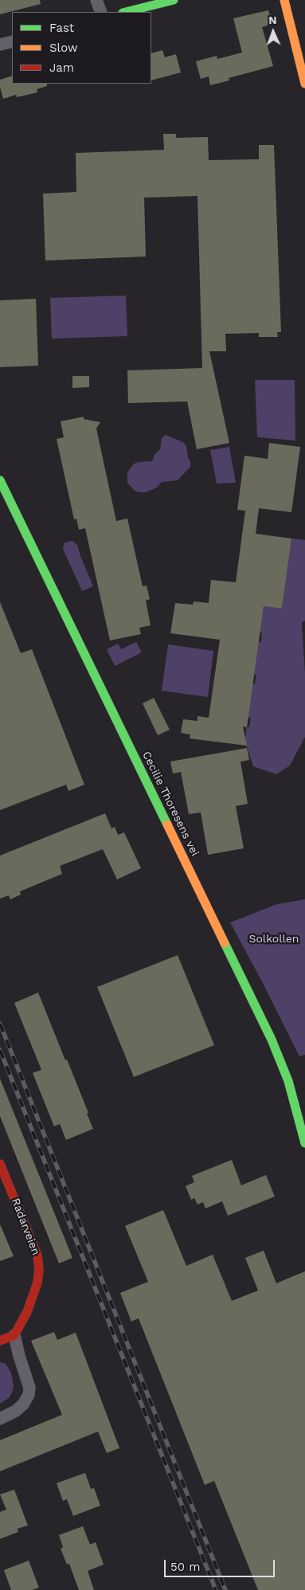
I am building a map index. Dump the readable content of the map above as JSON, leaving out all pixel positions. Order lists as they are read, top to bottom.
{
  "streets": {
    "street": ["Cecilie Thoresens vei", "Radarveien"]
  },
  "parks": ["Solkollen"],
  "legend": ["Fast", "Slow", "Jam"],
  "scale_bar": "50 m",
  "north": "top"
}
